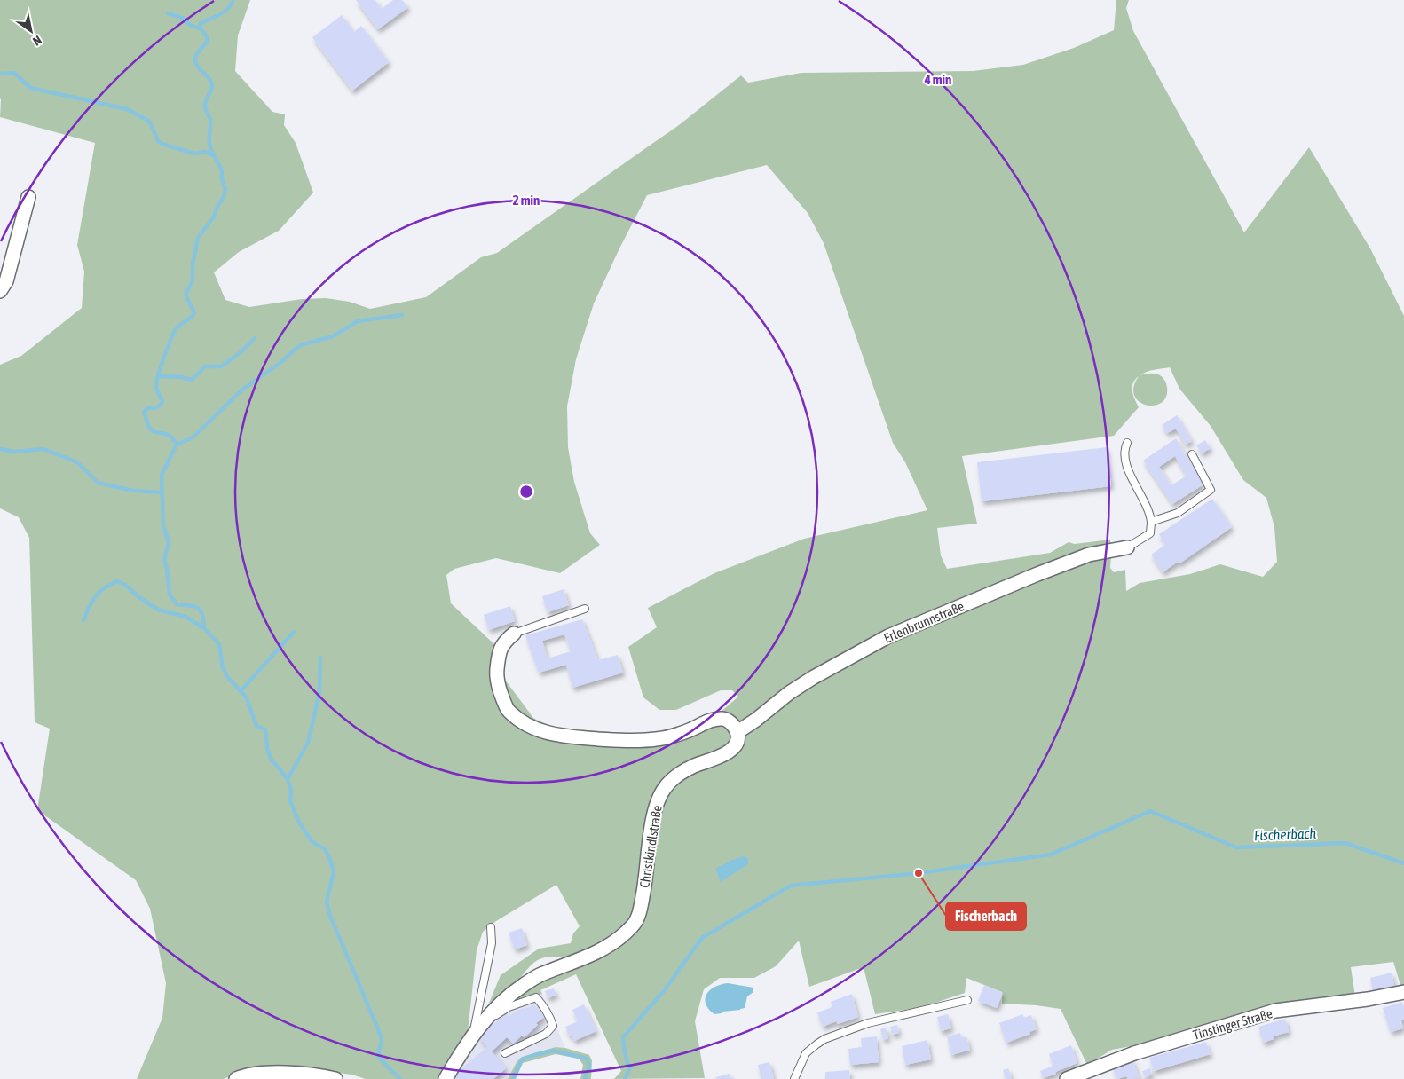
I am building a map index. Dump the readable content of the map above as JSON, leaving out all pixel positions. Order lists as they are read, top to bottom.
{
  "streets": {
    "street": ["Erlenbrunnstraße", "Christkindlstraße", "Tinstinger Straße"]
  },
  "crossings": [
    ["Erlenbrunnstraße", "Christkindlstraße"]
  ],
  "water": ["Fischerbach"],
  "places": ["Fischerbach"],
  "north": "bottom right",
  "rings": ["4 min", "2 min"]
}
